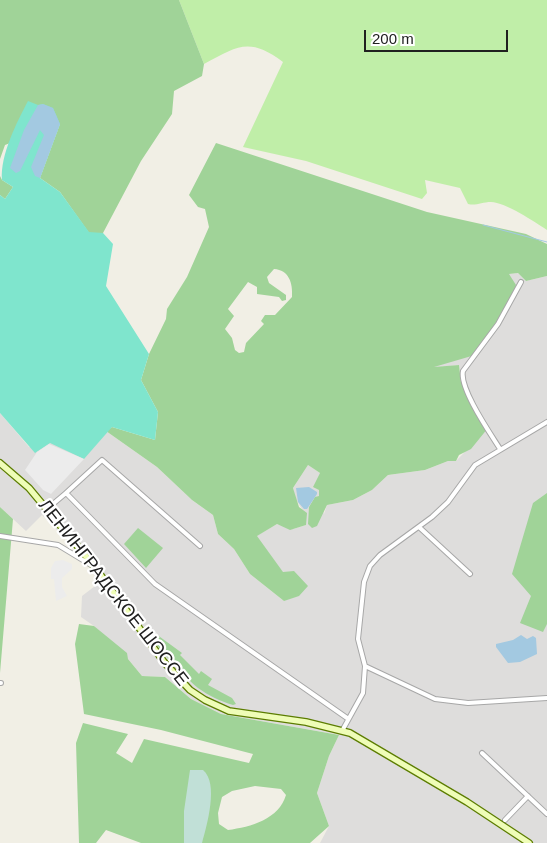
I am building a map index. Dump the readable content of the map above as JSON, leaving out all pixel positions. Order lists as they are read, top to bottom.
{
  "streets": {
    "main road": ["ЛЕНИНГРАДСКОЕ ШОССЕ"]
  },
  "scale_bar": "200 m"
}
